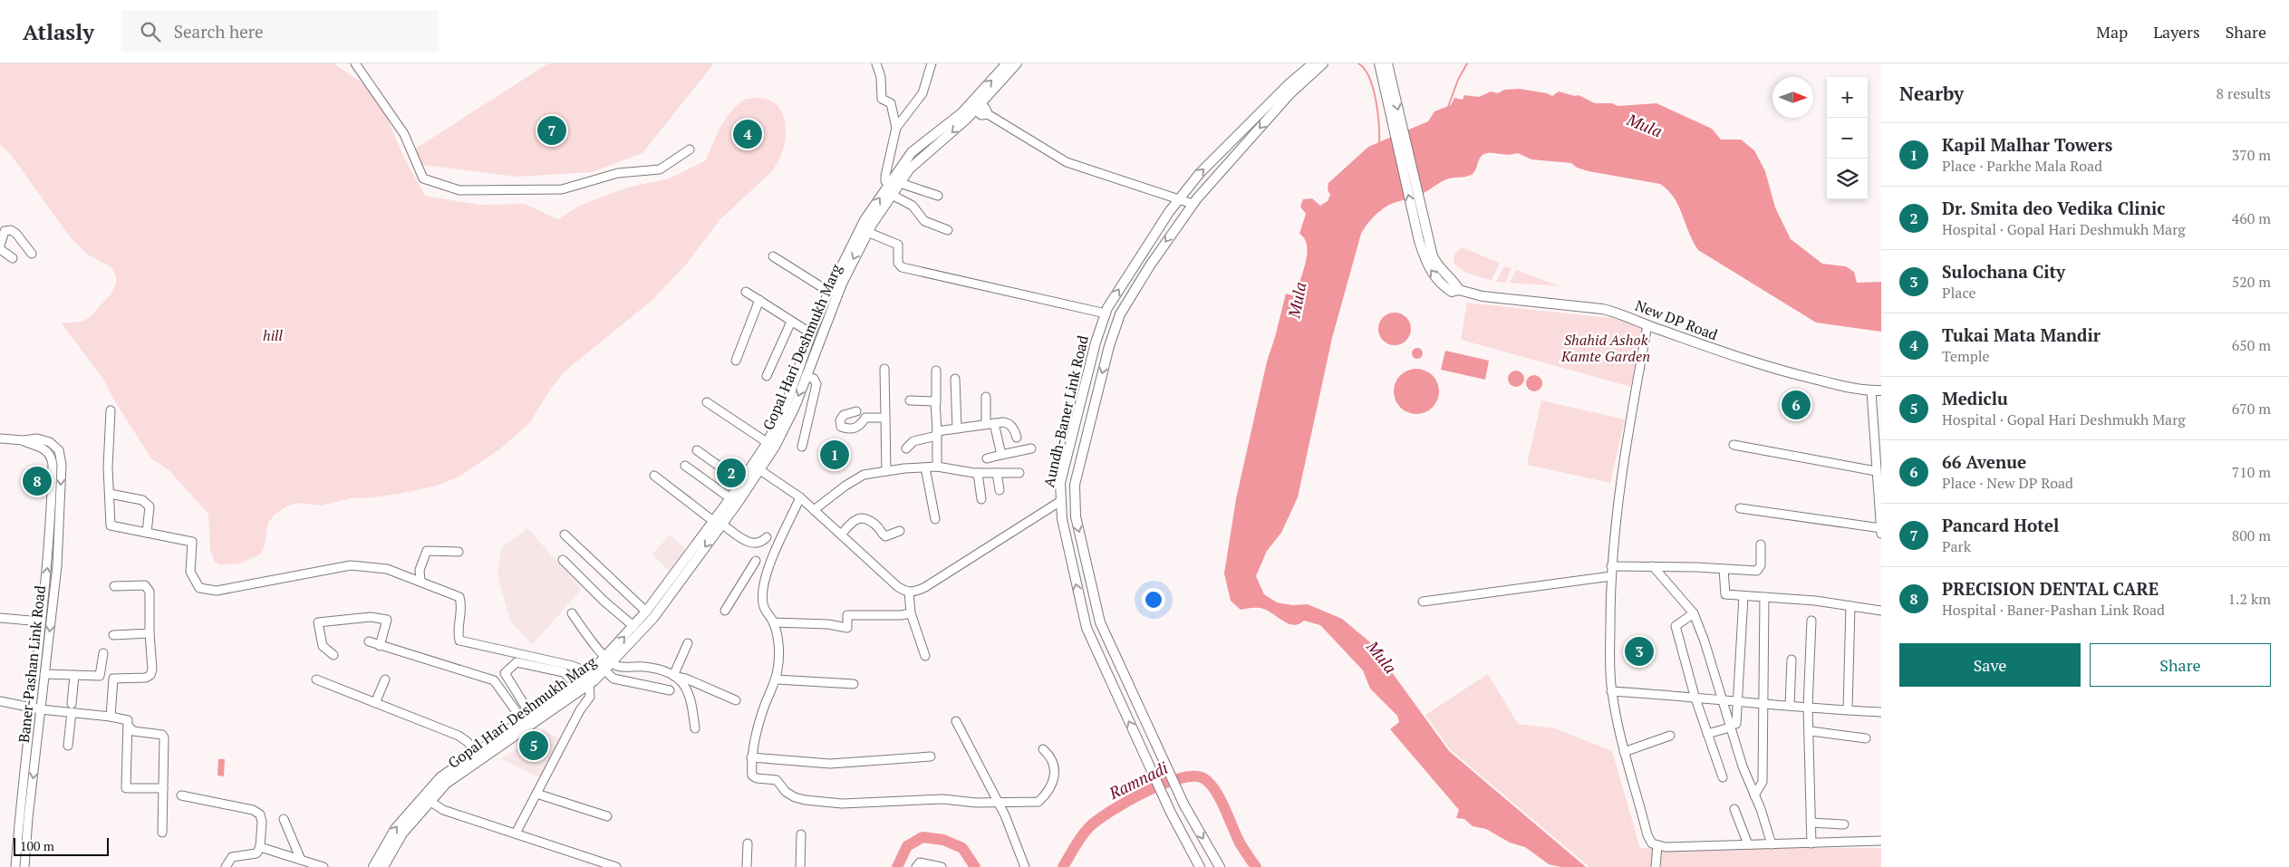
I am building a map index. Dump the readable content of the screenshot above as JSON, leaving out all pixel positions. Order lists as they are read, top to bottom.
{
  "streets": {
    "main road": ["New DP Road", "Gopal Hari Deshmukh Marg", "Aundh-Baner Link Road"],
    "street": ["Baner-Pashan Link Road"]
  },
  "water": ["Mula", "Ramnadi"],
  "parks": ["hill", "Shahid Ashok Kamte Garden"],
  "scale_bar": "100 m",
  "north": "right",
  "page": {
    "header": "Atlasly",
    "search": "Search here",
    "nav": ["Map", "Layers", "Share"],
    "heading": ["Nearby", "8 results"],
    "map_buttons": ["+", "−"],
    "pins": [
      "7",
      "4",
      "6",
      "1",
      "2",
      "8",
      "3",
      "5"
    ],
    "list": [
      {
        "mark": "1",
        "name": "Kapil Malhar Towers",
        "note": "Place · Parkhe Mala Road",
        "value": "370 m"
      },
      {
        "mark": "2",
        "name": "Dr. Smita deo Vedika Clinic",
        "note": "Hospital · Gopal Hari Deshmukh Marg",
        "value": "460 m"
      },
      {
        "mark": "3",
        "name": "Sulochana City",
        "note": "Place",
        "value": "520 m"
      },
      {
        "mark": "4",
        "name": "Tukai Mata Mandir",
        "note": "Temple",
        "value": "650 m"
      },
      {
        "mark": "5",
        "name": "Mediclu",
        "note": "Hospital · Gopal Hari Deshmukh Marg",
        "value": "670 m"
      },
      {
        "mark": "6",
        "name": "66 Avenue",
        "note": "Place · New DP Road",
        "value": "710 m"
      },
      {
        "mark": "7",
        "name": "Pancard Hotel",
        "note": "Park",
        "value": "800 m"
      },
      {
        "mark": "8",
        "name": "PRECISION DENTAL CARE",
        "note": "Hospital · Baner-Pashan Link Road",
        "value": "1.2 km"
      }
    ],
    "buttons": ["Save", "Share"],
    "scale": "100 m"
  }
}
